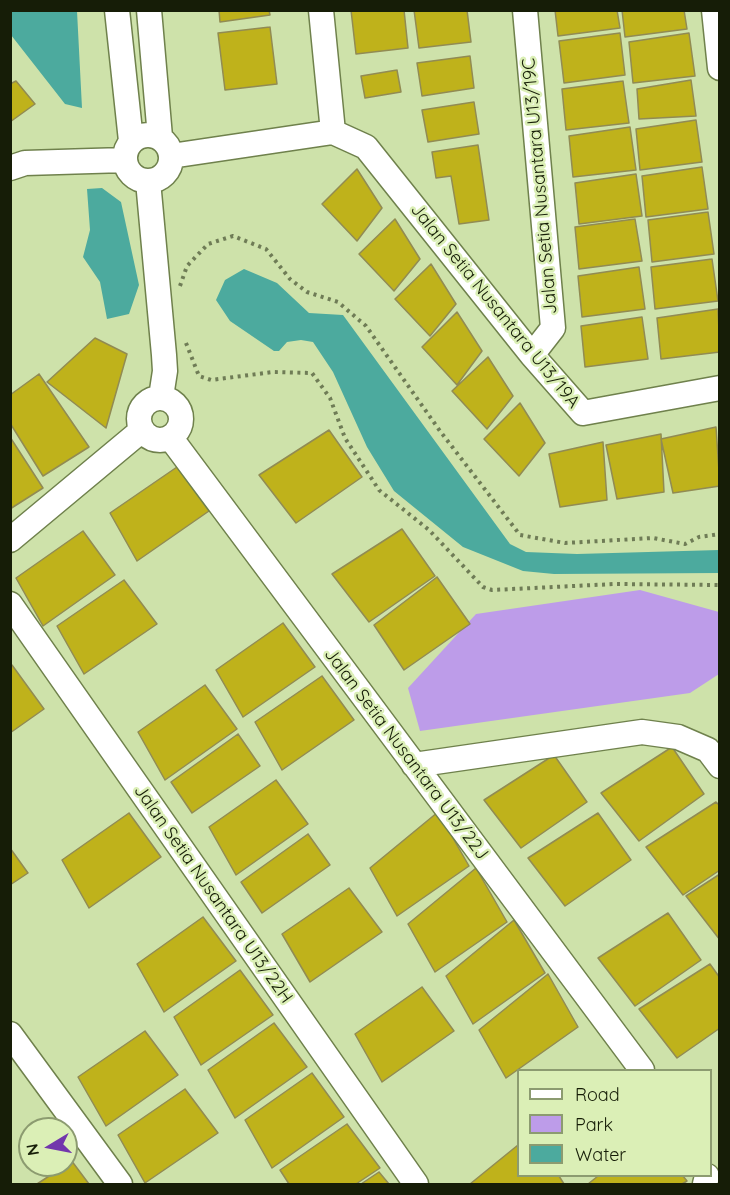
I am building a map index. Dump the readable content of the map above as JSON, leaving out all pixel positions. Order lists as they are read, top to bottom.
{
  "streets": {
    "street": [
      "Jalan Setia Nusantara U13/19C",
      "Jalan Setia Nusantara U13/19A",
      "Jalan Setia Nusantara U13/22J",
      "Jalan Setia Nusantara U13/22H"
    ]
  },
  "crossings": [
    ["Jalan Setia Nusantara U13/19C", "Jalan Setia Nusantara U13/19A"]
  ],
  "legend": ["Road", "Park", "Water"],
  "north": "left"
}
